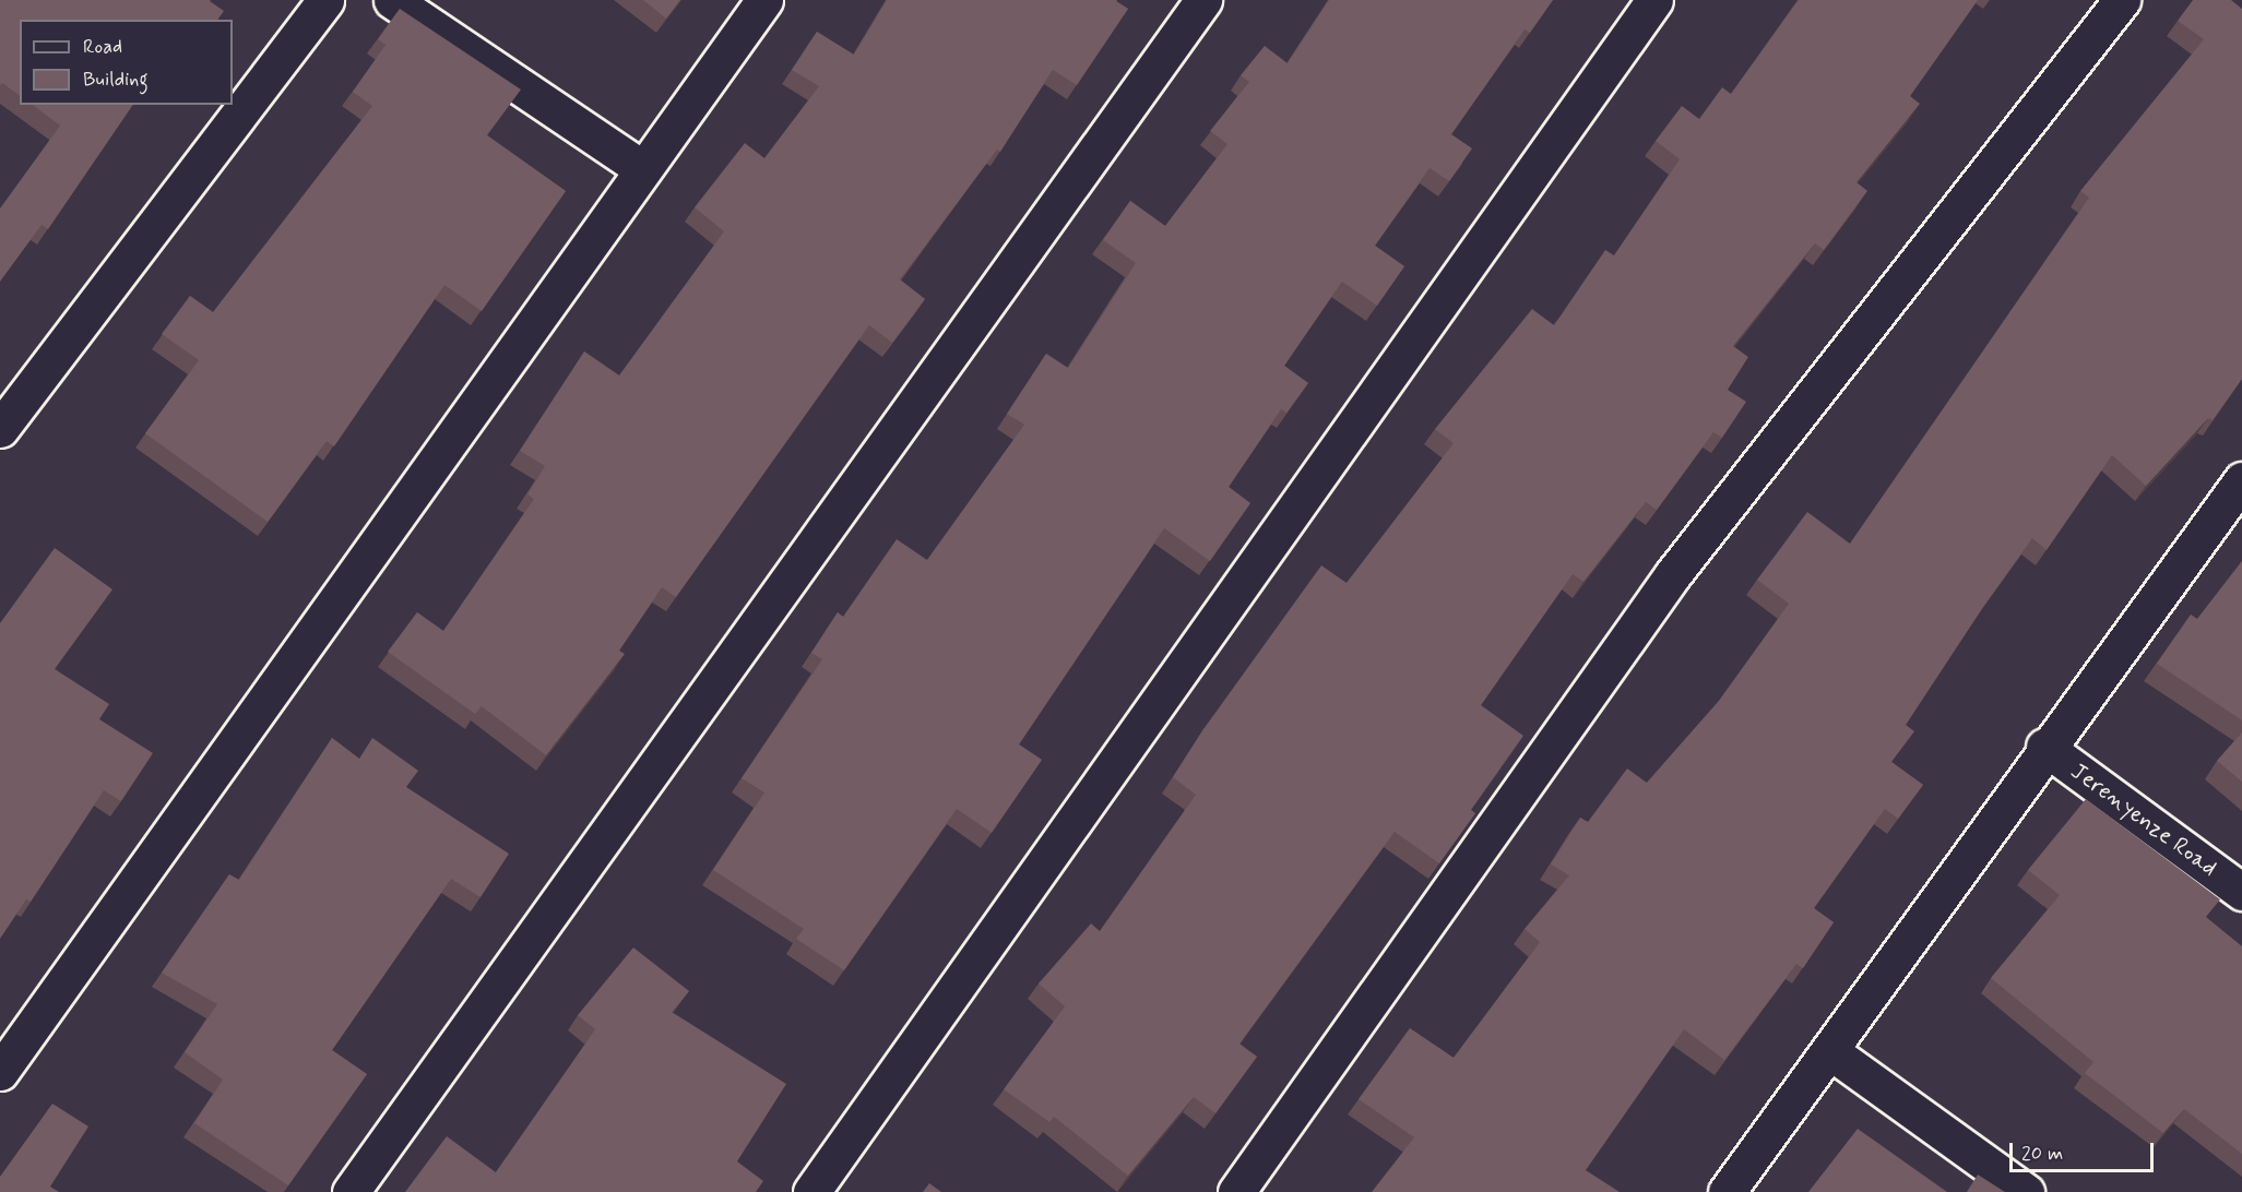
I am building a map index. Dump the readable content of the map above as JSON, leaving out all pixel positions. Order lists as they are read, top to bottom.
{
  "streets": {
    "street": ["Jerenyenze Road"]
  },
  "legend": ["Road", "Building"],
  "scale_bar": "20 m"
}
